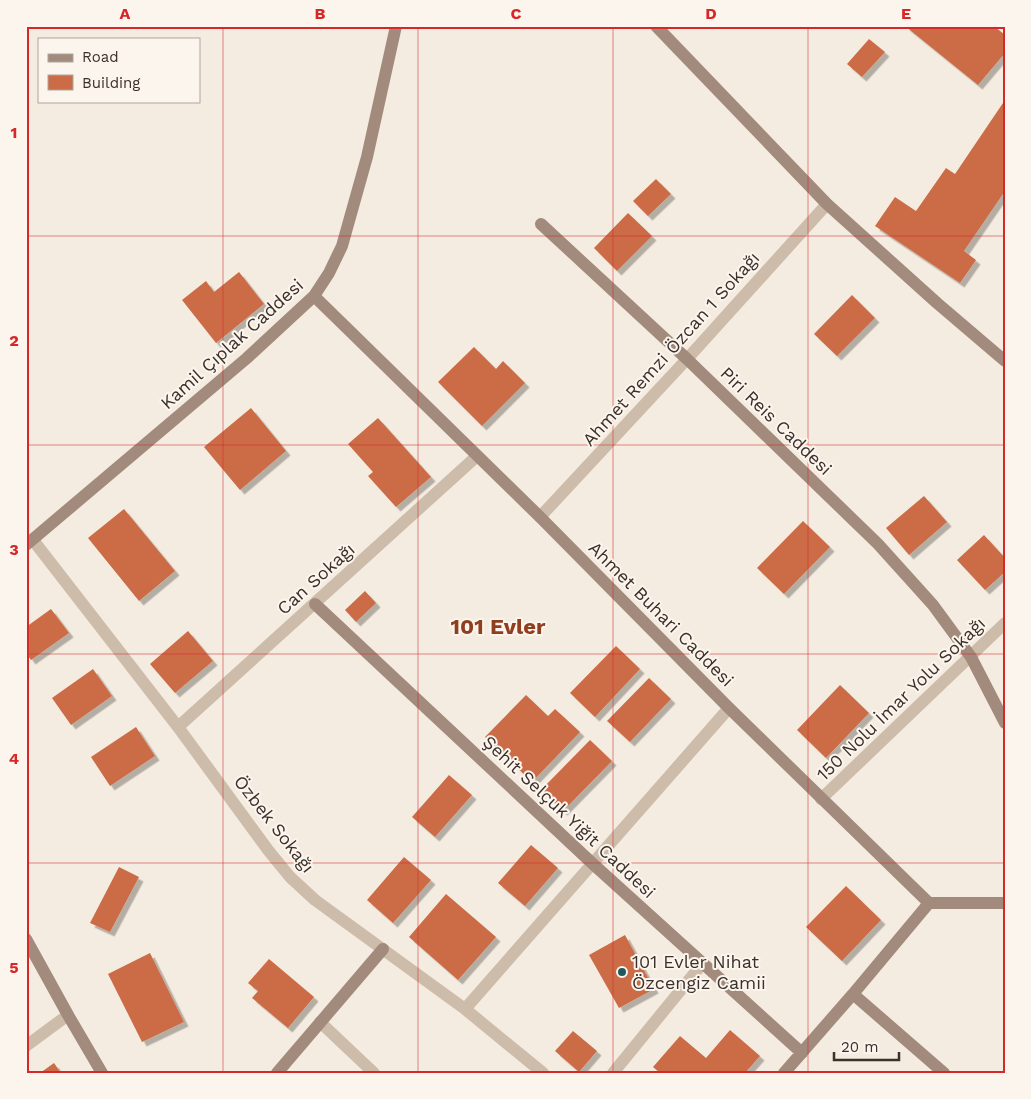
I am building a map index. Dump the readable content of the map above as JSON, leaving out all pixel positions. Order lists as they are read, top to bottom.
{
  "streets": {
    "street": [
      "Kamil Çıplak Caddesi",
      "Ahmet Remzi Özcan 1 Sokağı",
      "Piri Reis Caddesi",
      "Can Sokağı",
      "Ahmet Buhari Caddesi",
      "150 Nolu İmar Yolu Sokağı",
      "Şehit Selçuk Yiğit Caddesi",
      "Özbek Sokağı"
    ]
  },
  "crossings": [
    ["Kamil Çıplak Caddesi", "Ahmet Buhari Caddesi"],
    ["Kamil Çıplak Caddesi", "Özbek Sokağı"],
    ["Ahmet Remzi Özcan 1 Sokağı", "Piri Reis Caddesi"],
    ["Ahmet Remzi Özcan 1 Sokağı", "Ahmet Buhari Caddesi"],
    ["Piri Reis Caddesi", "150 Nolu İmar Yolu Sokağı"],
    ["Can Sokağı", "Ahmet Buhari Caddesi"],
    ["Can Sokağı", "Şehit Selçuk Yiğit Caddesi"],
    ["Can Sokağı", "Özbek Sokağı"],
    ["Ahmet Buhari Caddesi", "150 Nolu İmar Yolu Sokağı"]
  ],
  "districts": ["101 Evler"],
  "places": ["101 Evler Nihat Özcengiz Camii"],
  "legend": ["Road", "Building"],
  "scale_bar": "20 m",
  "grid": {
    "columns": [
      "A",
      "B",
      "C",
      "D",
      "E"
    ],
    "rows": [
      "1",
      "2",
      "3",
      "4",
      "5"
    ]
  }
}
